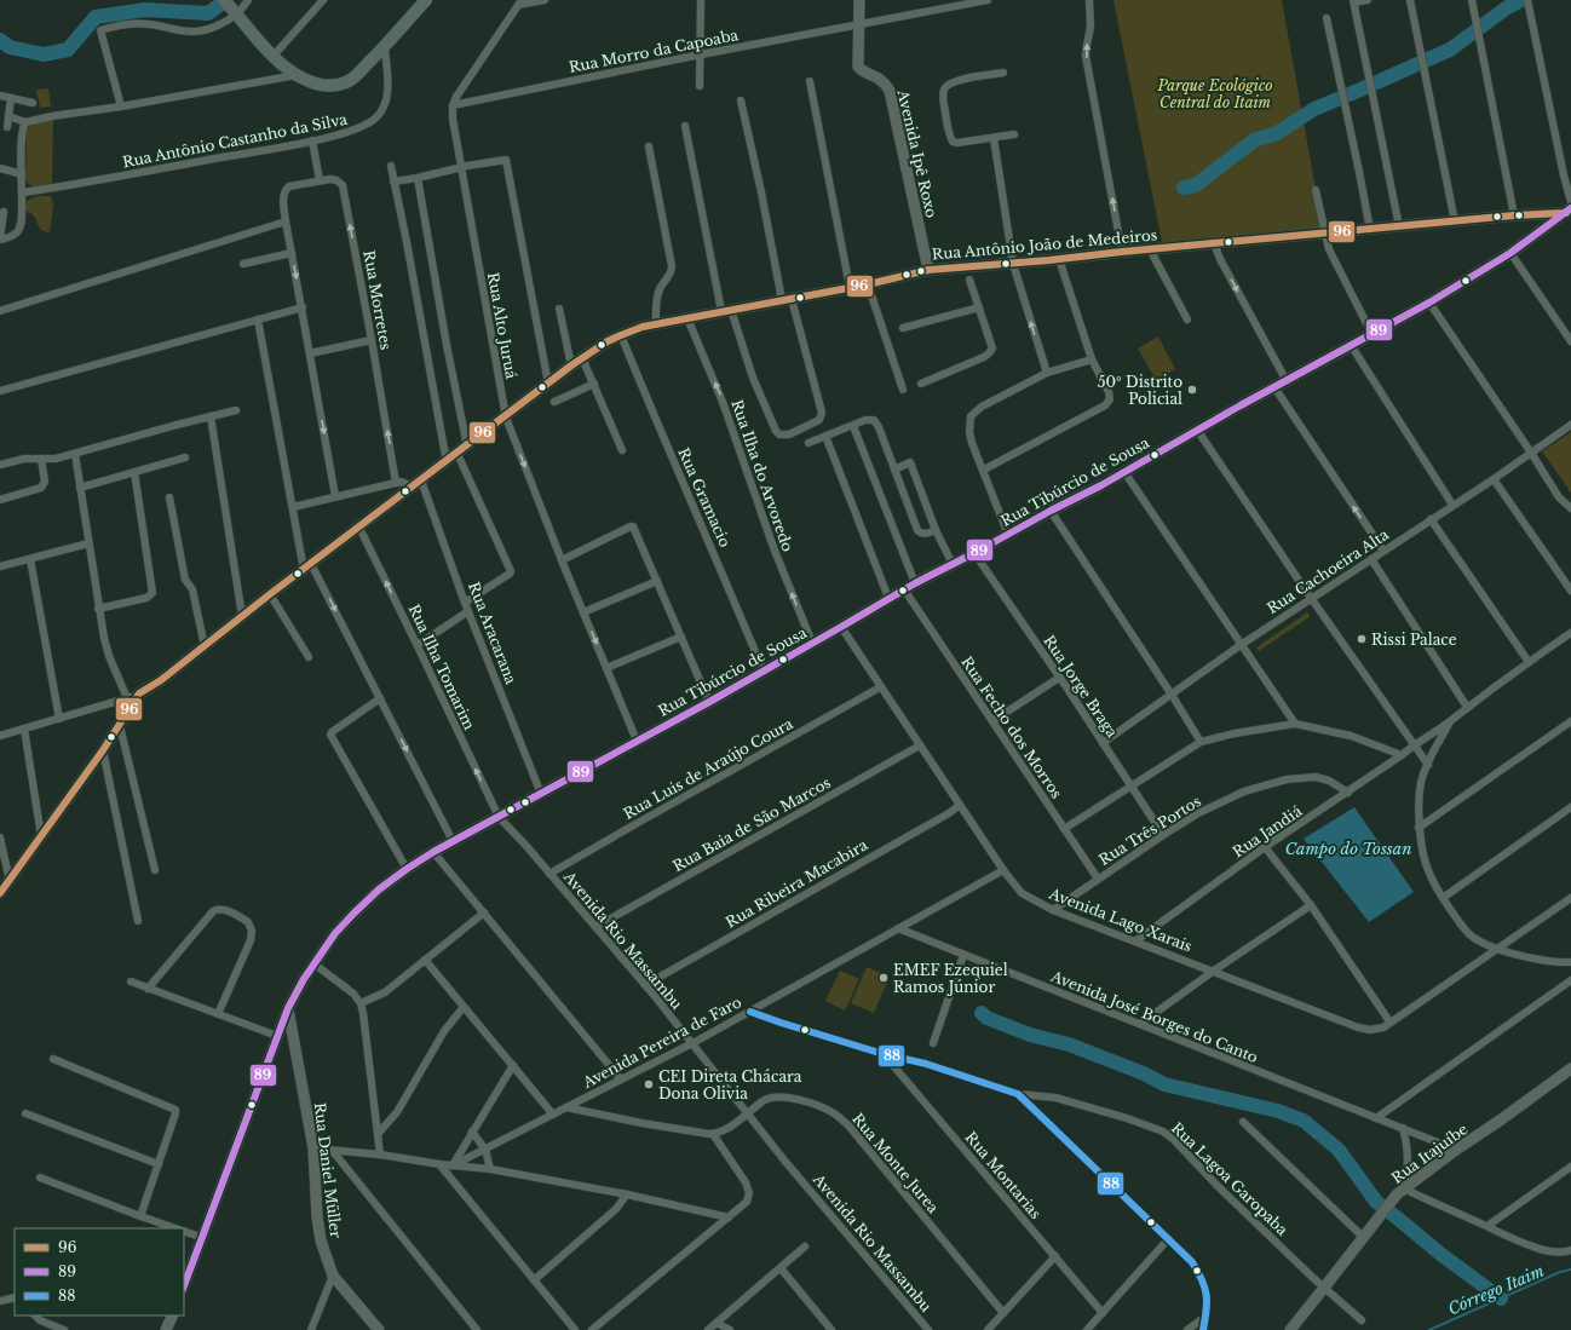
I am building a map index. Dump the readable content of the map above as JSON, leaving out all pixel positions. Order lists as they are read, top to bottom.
{
  "streets": {
    "street": [
      "Rua Morro da Capoaba",
      "Rua Antônio Castanho da Silva",
      "Avenida Ipê Roxo",
      "Rua Antônio João de Medeiros",
      "Rua Morretes",
      "Rua Alto Juruá",
      "Rua Ilha do Arvoredo",
      "Rua Tibúrcio de Sousa",
      "Rua Gramacio",
      "Rua Cachoeira Alta",
      "Rua Aracarana",
      "Rua Ilha Tomarim",
      "Rua Jorge Braga",
      "Rua Fecho dos Morros",
      "Rua Luis de Araújo Coura",
      "Rua Baia de São Marcos",
      "Rua Três Portos",
      "Rua Jandiá",
      "Rua Ribeira Macabira",
      "Avenida Lago Xarais",
      "Avenida Rio Massambu",
      "Avenida José Borges do Canto",
      "Avenida Pereira de Faro",
      "Rua Itajuíbe",
      "Rua Monte Jurea",
      "Rua Daniel Müller",
      "Rua Montarias",
      "Rua Lagoa Garopaba"
    ]
  },
  "crossings": [
    ["Rua Morro da Capoaba", "Avenida Ipê Roxo"],
    ["Rua Morro da Capoaba", "Rua Alto Juruá"],
    ["Avenida Ipê Roxo", "Rua Antônio João de Medeiros"],
    ["Rua Antônio João de Medeiros", "Rua Alto Juruá"],
    ["Rua Antônio João de Medeiros", "Rua Ilha do Arvoredo"],
    ["Rua Antônio João de Medeiros", "Rua Tibúrcio de Sousa"],
    ["Rua Antônio João de Medeiros", "Rua Gramacio"],
    ["Rua Antônio João de Medeiros", "Rua Aracarana"],
    ["Rua Antônio João de Medeiros", "Rua Ilha Tomarim"],
    ["Rua Alto Juruá", "Rua Tibúrcio de Sousa"],
    ["Rua Ilha do Arvoredo", "Rua Tibúrcio de Sousa"],
    ["Rua Tibúrcio de Sousa", "Rua Gramacio"],
    ["Rua Tibúrcio de Sousa", "Rua Aracarana"],
    ["Rua Tibúrcio de Sousa", "Rua Ilha Tomarim"],
    ["Rua Tibúrcio de Sousa", "Rua Jorge Braga"],
    ["Rua Tibúrcio de Sousa", "Rua Fecho dos Morros"],
    ["Rua Tibúrcio de Sousa", "Avenida Lago Xarais"],
    ["Rua Tibúrcio de Sousa", "Avenida Rio Massambu"],
    ["Rua Tibúrcio de Sousa", "Rua Daniel Müller"],
    ["Rua Cachoeira Alta", "Rua Jorge Braga"],
    ["Rua Ilha Tomarim", "Avenida Rio Massambu"],
    ["Rua Jorge Braga", "Rua Três Portos"],
    ["Rua Fecho dos Morros", "Rua Três Portos"],
    ["Rua Luis de Araújo Coura", "Avenida Lago Xarais"],
    ["Rua Luis de Araújo Coura", "Avenida Rio Massambu"],
    ["Rua Baia de São Marcos", "Avenida Lago Xarais"],
    ["Rua Baia de São Marcos", "Avenida Rio Massambu"],
    ["Rua Três Portos", "Rua Jandiá"],
    ["Rua Três Portos", "Avenida Lago Xarais"],
    ["Rua Jandiá", "Avenida Lago Xarais"],
    ["Rua Ribeira Macabira", "Avenida Lago Xarais"],
    ["Rua Ribeira Macabira", "Avenida Rio Massambu"],
    ["Avenida Lago Xarais", "Avenida Pereira de Faro"],
    ["Avenida Rio Massambu", "Avenida Pereira de Faro"],
    ["Avenida Rio Massambu", "Rua Monte Jurea"],
    ["Avenida José Borges do Canto", "Avenida Pereira de Faro"],
    ["Avenida José Borges do Canto", "Rua Itajuíbe"],
    ["Rua Itajuíbe", "Rua Lagoa Garopaba"]
  ],
  "one_way": ["Rua Ilha do Arvoredo"],
  "water": ["Campo do Tossan", "Córrego Itaim"],
  "parks": ["Parque Ecológico Central do Itaim"],
  "places": [
    "50º Distrito Policial",
    "Rissi Palace",
    "EMEF Ezequiel Ramos Júnior",
    "CEI Direta Chácara Dona Olivia"
  ],
  "lines": ["transit line 89", "transit line 96", "transit line 88"],
  "legend": ["96", "89", "88"]
}
